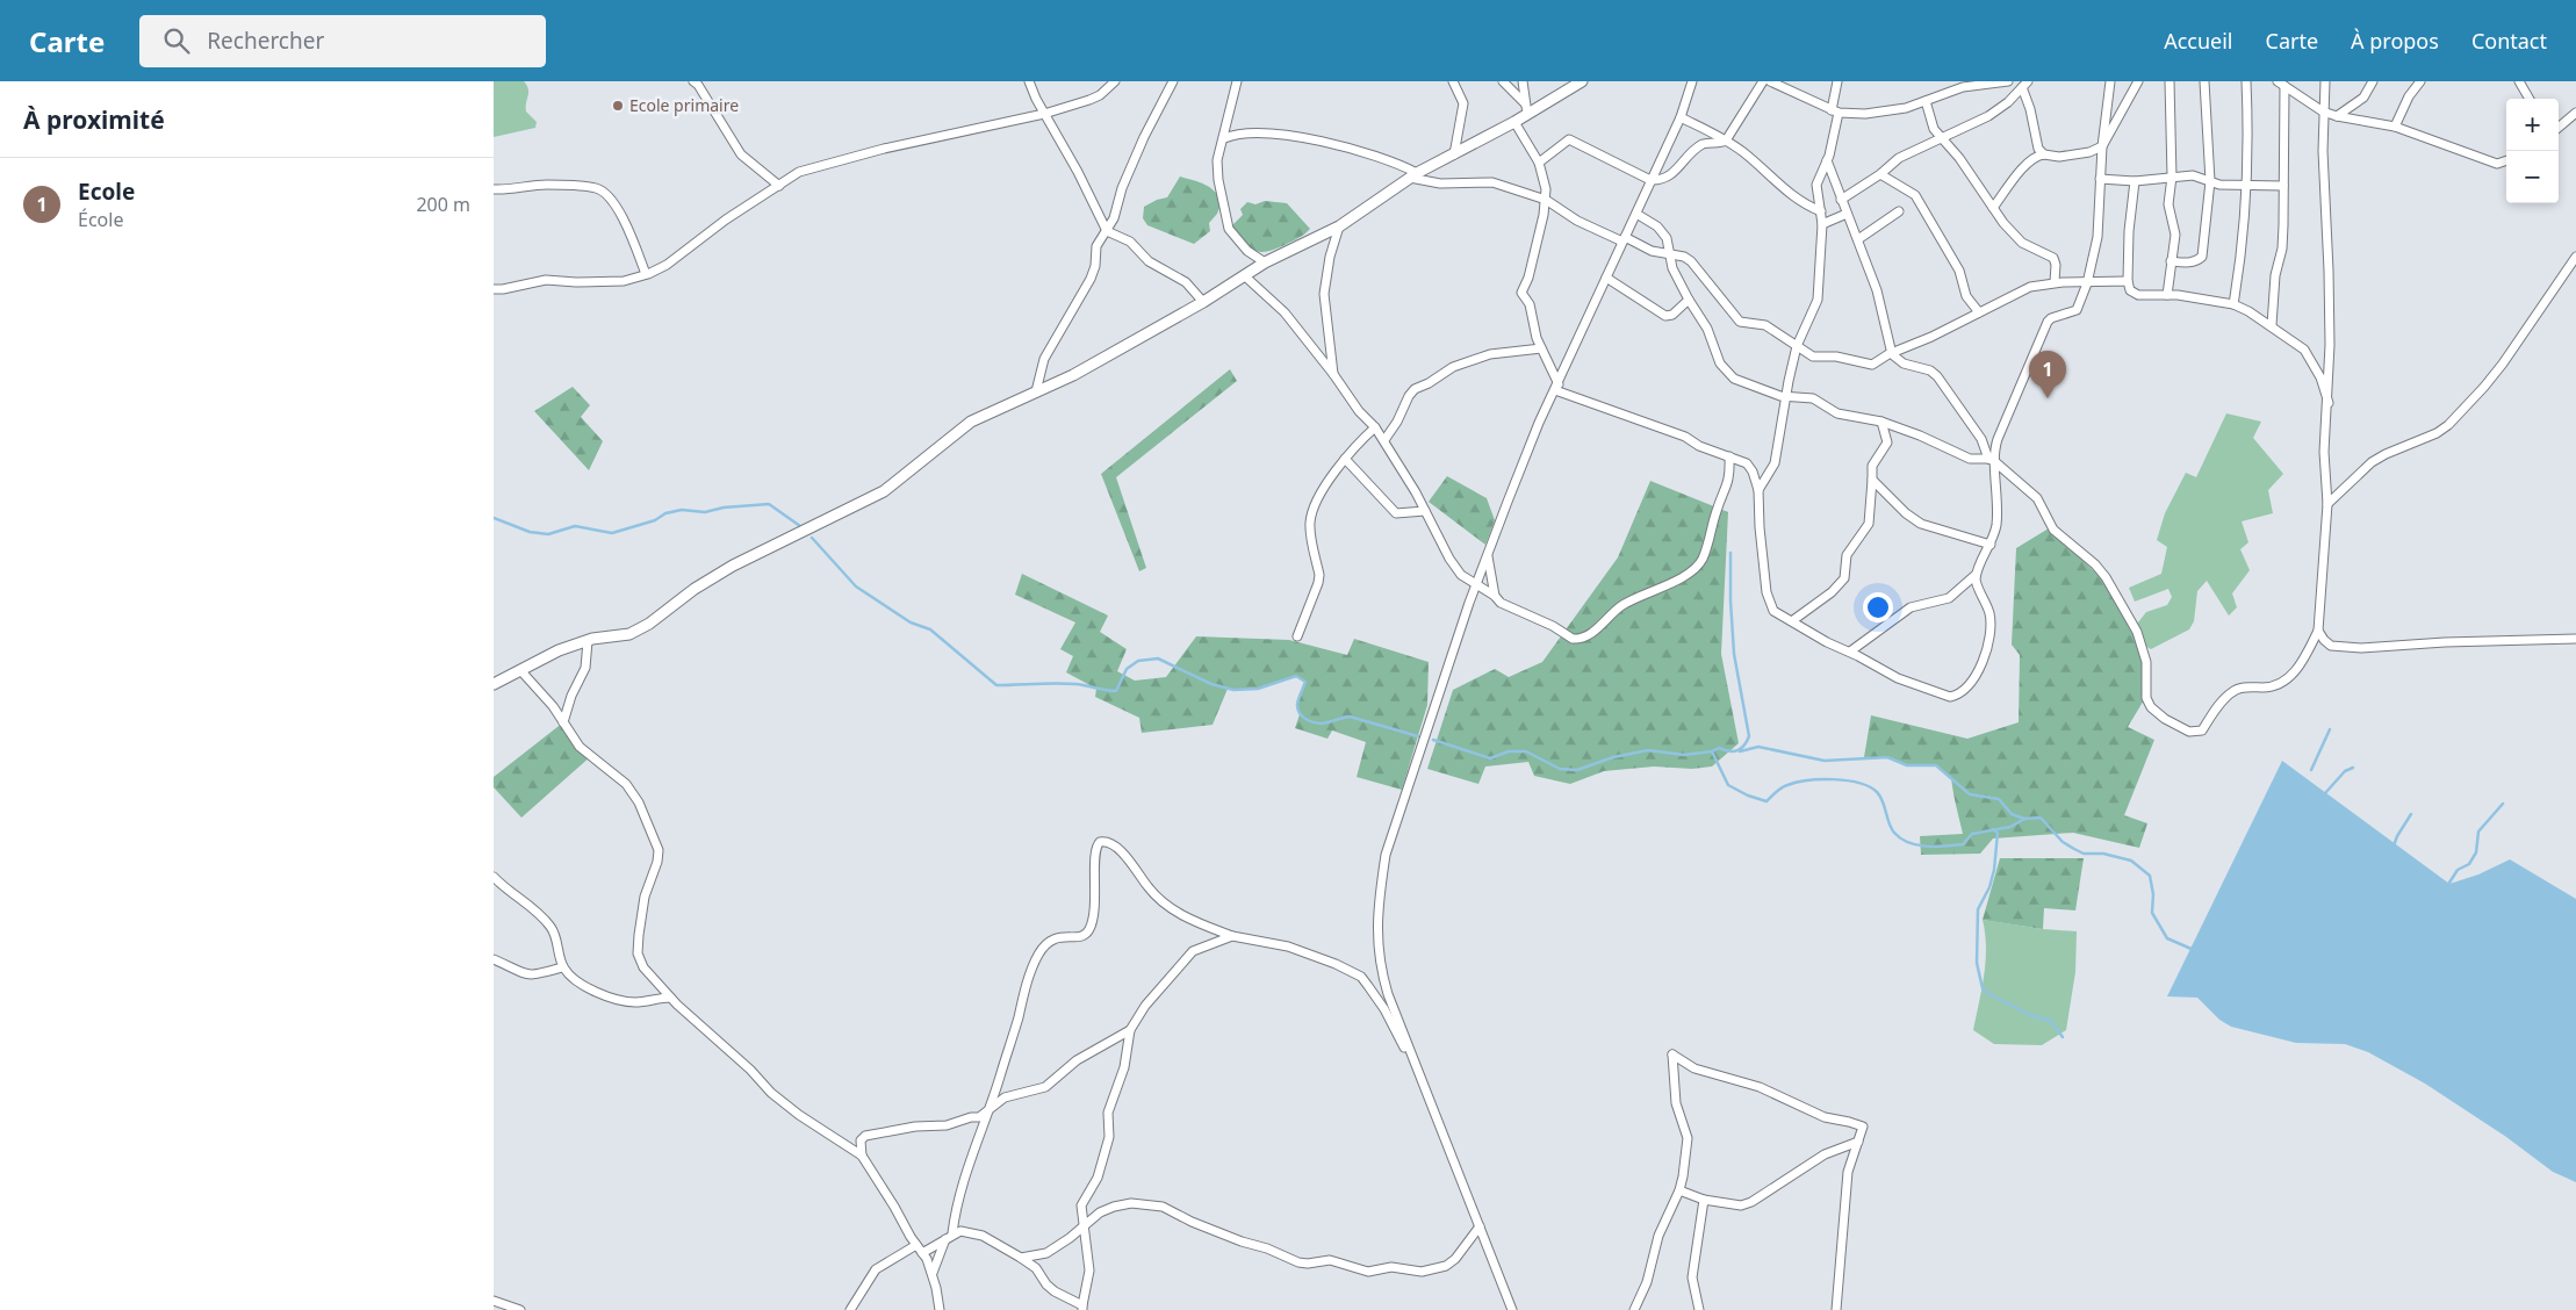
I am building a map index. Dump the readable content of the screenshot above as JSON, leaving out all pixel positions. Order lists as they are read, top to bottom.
{
  "places": ["Ecole primaire"],
  "page": {
    "header": "Carte",
    "search": "Rechercher",
    "nav": [
      "Accueil",
      "Carte",
      "À propos",
      "Contact"
    ],
    "heading": "À proximité",
    "map_buttons": ["+", "−"],
    "list": [
      {
        "mark": "1",
        "name": "Ecole",
        "note": "École",
        "value": "200 m"
      }
    ],
    "pins": "1"
  }
}
